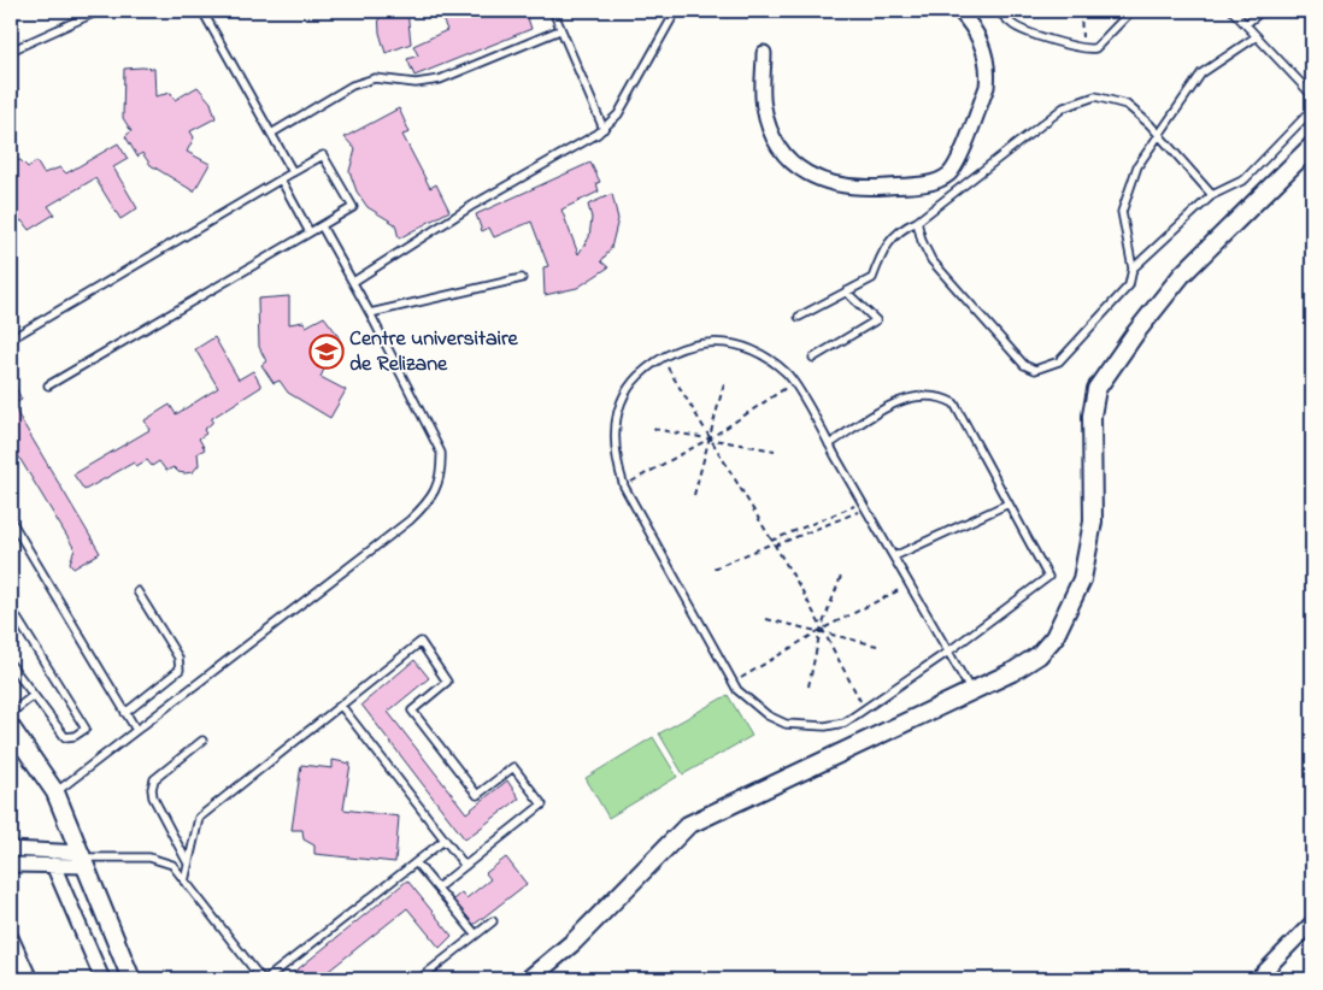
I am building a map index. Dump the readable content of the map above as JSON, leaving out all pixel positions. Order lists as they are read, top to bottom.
{
  "places": {
    "school or university": ["Centre universitaire de Relizane"]
  }
}
